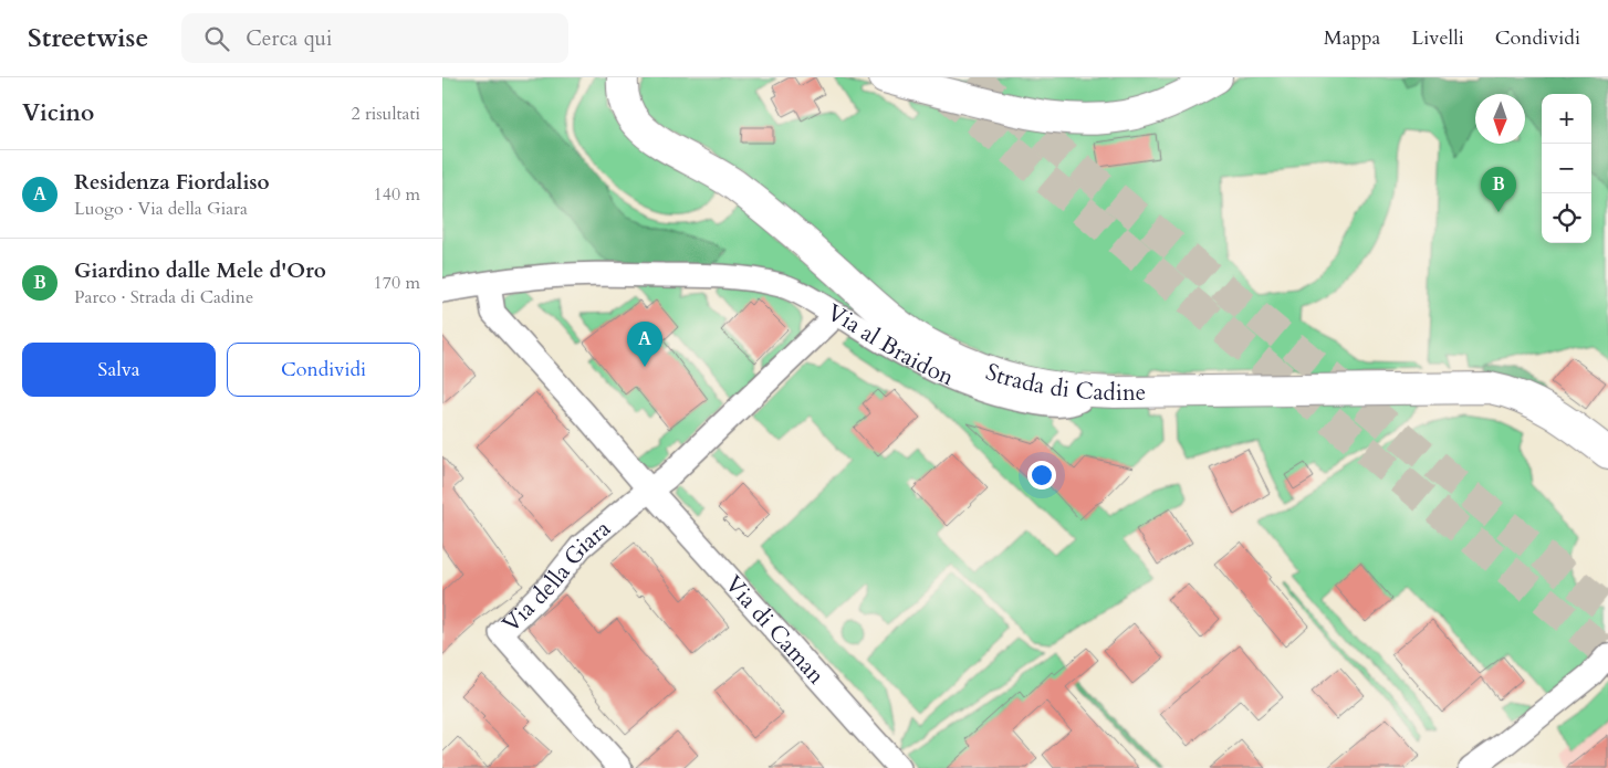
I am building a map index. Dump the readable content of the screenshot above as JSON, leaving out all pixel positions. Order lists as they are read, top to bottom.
{
  "streets": {
    "street": [
      "Via al Braidon",
      "Strada di Cadine",
      "Via della Giara",
      "Via di Caman"
    ]
  },
  "crossings": [
    ["Via al Braidon", "Strada di Cadine"],
    ["Via al Braidon", "Via della Giara"],
    ["Via della Giara", "Via di Caman"]
  ],
  "north": "bottom",
  "page": {
    "header": "Streetwise",
    "search": "Cerca qui",
    "nav": ["Mappa", "Livelli", "Condividi"],
    "heading": ["Vicino", "2 risultati"],
    "map_buttons": ["+", "−"],
    "list": [
      {
        "mark": "A",
        "name": "Residenza Fiordaliso",
        "note": "Luogo · Via della Giara",
        "value": "140 m"
      },
      {
        "mark": "B",
        "name": "Giardino dalle Mele d'Oro",
        "note": "Parco · Strada di Cadine",
        "value": "170 m"
      }
    ],
    "pins": ["B", "A"],
    "buttons": ["Salva", "Condividi"]
  }
}
